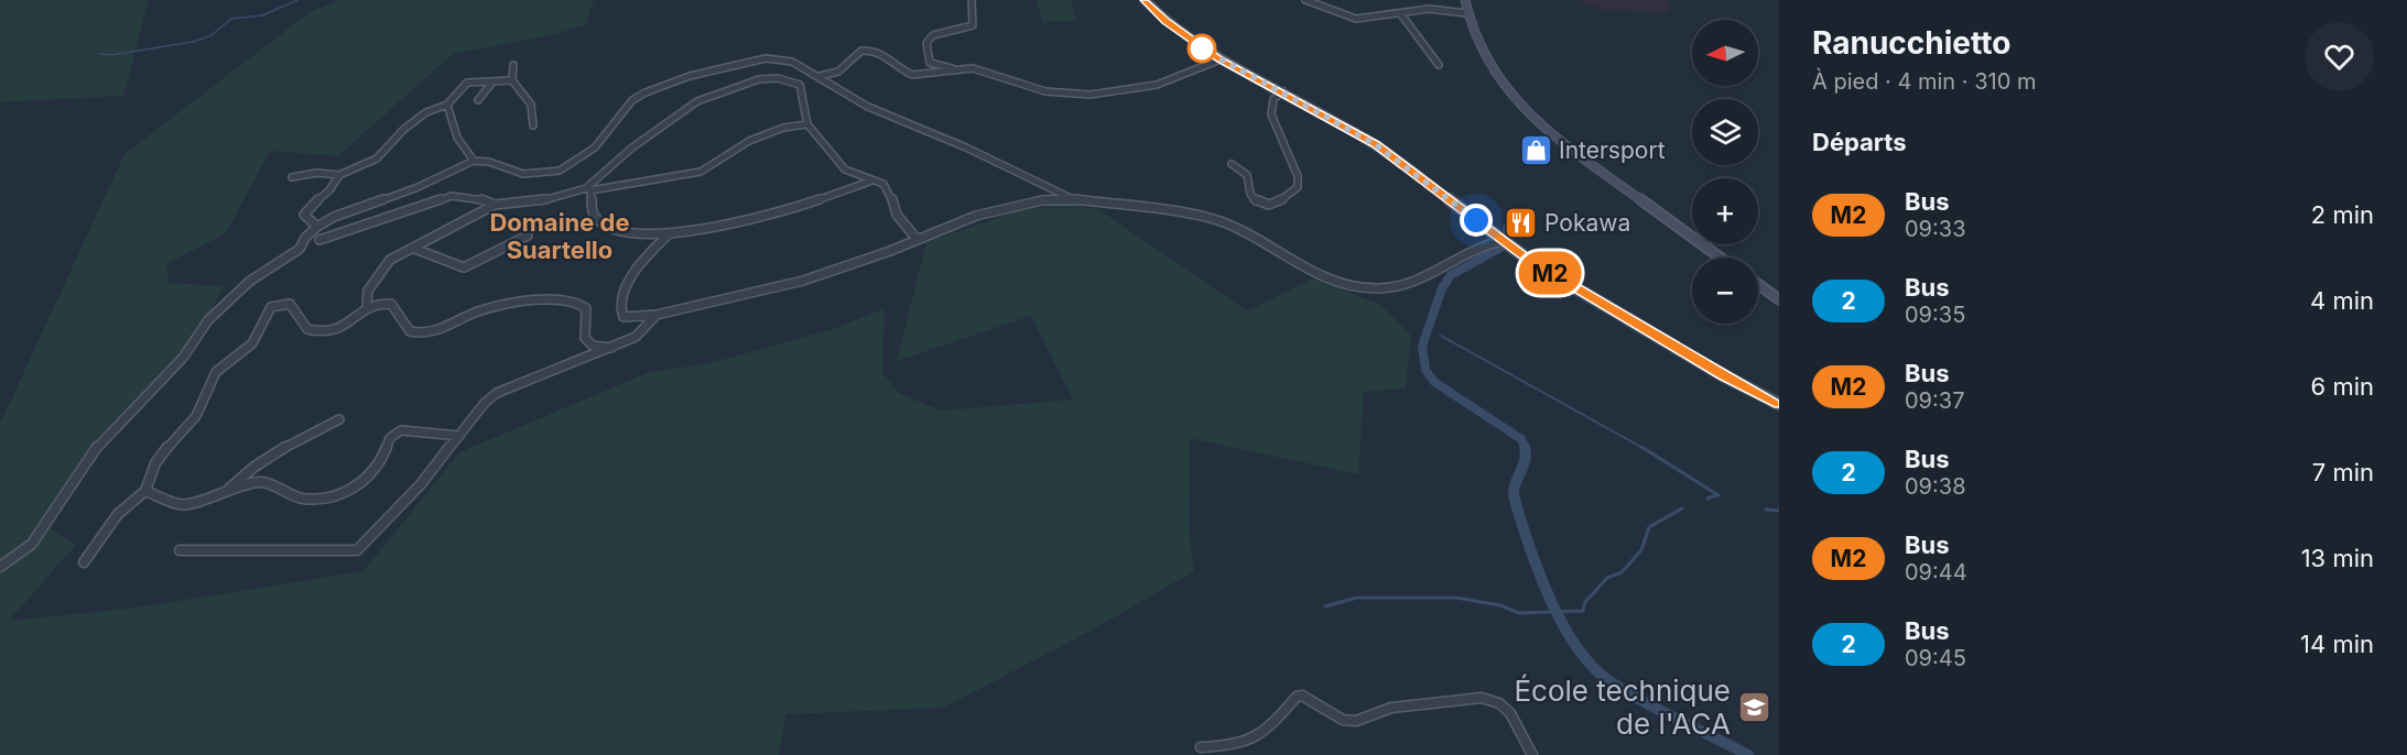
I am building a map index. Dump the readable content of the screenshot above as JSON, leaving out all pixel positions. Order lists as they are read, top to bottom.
{
  "districts": ["Domaine de Suartello"],
  "places": {
    "shop": ["Intersport"],
    "restaurant": ["Pokawa"],
    "school or university": ["École technique de l'ACA"]
  },
  "lines": ["bus line M2"],
  "north": "left",
  "page": {
    "on_map": "M2",
    "heading": [
      ["Ranucchietto", "À pied · 4 min · 310 m"],
      "Départs"
    ],
    "map_buttons": ["+", "−"],
    "list": [
      {
        "mark": "M2",
        "name": "Bus",
        "note": "09:33",
        "value": "2 min"
      },
      {
        "mark": "2",
        "name": "Bus",
        "note": "09:35",
        "value": "4 min"
      },
      {
        "mark": "M2",
        "name": "Bus",
        "note": "09:37",
        "value": "6 min"
      },
      {
        "mark": "2",
        "name": "Bus",
        "note": "09:38",
        "value": "7 min"
      },
      {
        "mark": "M2",
        "name": "Bus",
        "note": "09:44",
        "value": "13 min"
      },
      {
        "mark": "2",
        "name": "Bus",
        "note": "09:45",
        "value": "14 min"
      }
    ]
  }
}
